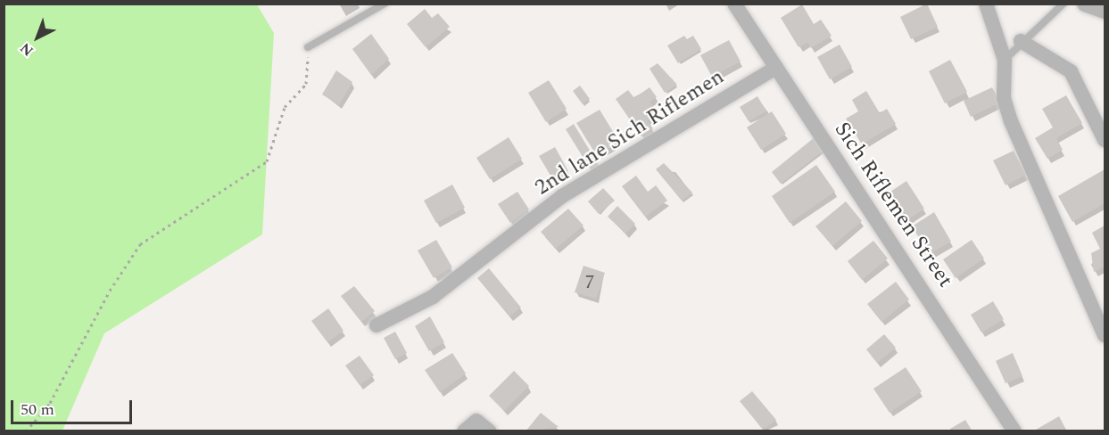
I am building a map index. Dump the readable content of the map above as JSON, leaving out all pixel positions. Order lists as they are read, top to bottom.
{
  "streets": {
    "street": ["2nd lane Sich Riflemen", "Sich Riflemen Street"]
  },
  "crossings": [
    ["2nd lane Sich Riflemen", "Sich Riflemen Street"]
  ],
  "house_numbers": ["7"],
  "scale_bar": "50 m",
  "north": "bottom left"
}
